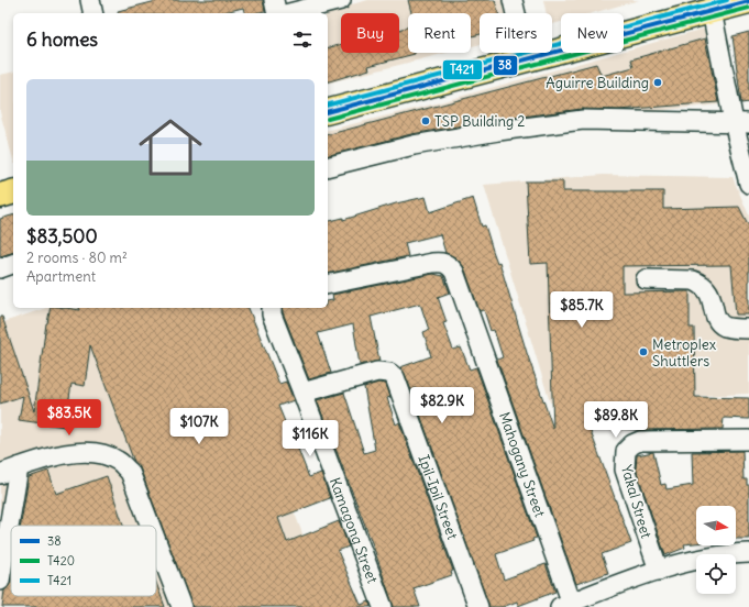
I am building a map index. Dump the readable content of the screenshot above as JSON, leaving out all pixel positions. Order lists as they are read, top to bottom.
{
  "streets": {
    "street": [
      "Mahogany Street",
      "Ipil-Ipil Street",
      "Yakal Street",
      "Kamagong Street"
    ]
  },
  "crossings": [
    ["Ipil-Ipil Street", "Kamagong Street"]
  ],
  "places": ["Aguirre Building", "TSP Building 2", "Metroplex Shuttlers"],
  "lines": ["transit line T421", "transit line 38", "transit line T420"],
  "legend": ["38", "T420", "T421"],
  "north": "right",
  "page": {
    "chip": [
      "Buy",
      "Rent",
      "Filters",
      "New"
    ],
    "heading": "6 homes",
    "list": [
      {
        "name": "$83,500",
        "note": "2 rooms · 80 m² · Apartment"
      }
    ],
    "price": [
      "$85.7K",
      "$82.9K",
      "$83.5K",
      "$89.8K",
      "$107K",
      "$116K"
    ]
  }
}
